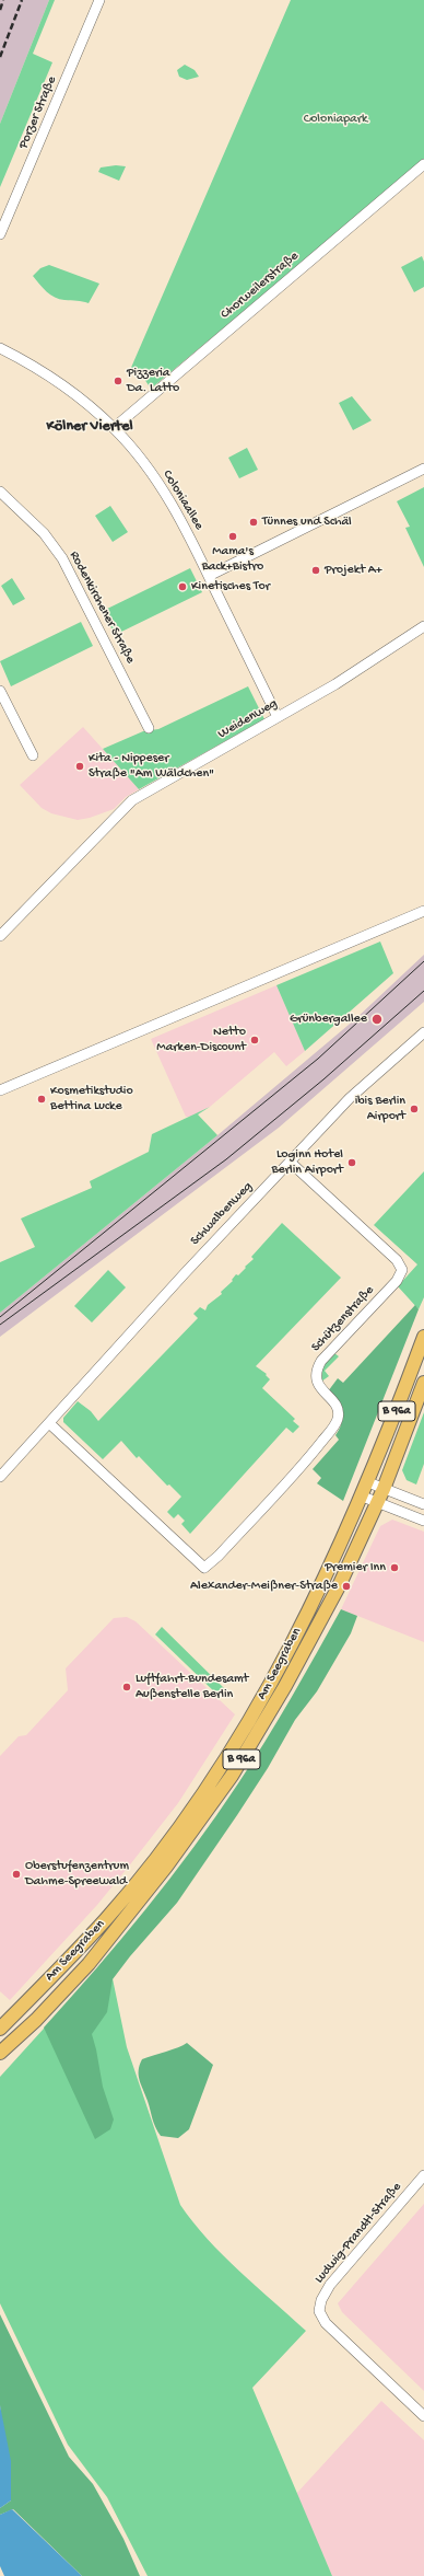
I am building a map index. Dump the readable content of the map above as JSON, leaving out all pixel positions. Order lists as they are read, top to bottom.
{
  "streets": {
    "main road": ["B 96a", "Am Seegraben"],
    "street": [
      "Porzer Straße",
      "Chorweilerstraße",
      "Coloniaallee",
      "Rodenkirchener Straße",
      "Weidenweg",
      "Schwalbenweg",
      "Schützenstraße",
      "Ludwig-Prandtl-Straße"
    ]
  },
  "crossings": [
    ["Chorweilerstraße", "Coloniaallee"],
    ["Coloniaallee", "Weidenweg"],
    ["Schwalbenweg", "Schützenstraße"]
  ],
  "districts": ["Kölner Viertel"],
  "parks": ["Coloniapark"],
  "places": [
    "Pizzeria Da. Latto",
    "Tünnes und Schäl",
    "Mama's Back+Bistro",
    "Projekt A+",
    "Kinetisches Tor",
    "Kita - Nippeser Straße \"Am Wäldchen\"",
    "Grünbergallee",
    "Netto Marken-Discount",
    "Kosmetikstudio Bettina Lucke",
    "ibis Berlin Airport",
    "Loginn Hotel Berlin Airport",
    "Premier Inn",
    "Alexander-Meißner-Straße",
    "Luftfahrt-Bundesamt Außenstelle Berlin",
    "Oberstufenzentrum Dahme-Spreewald"
  ]
}
